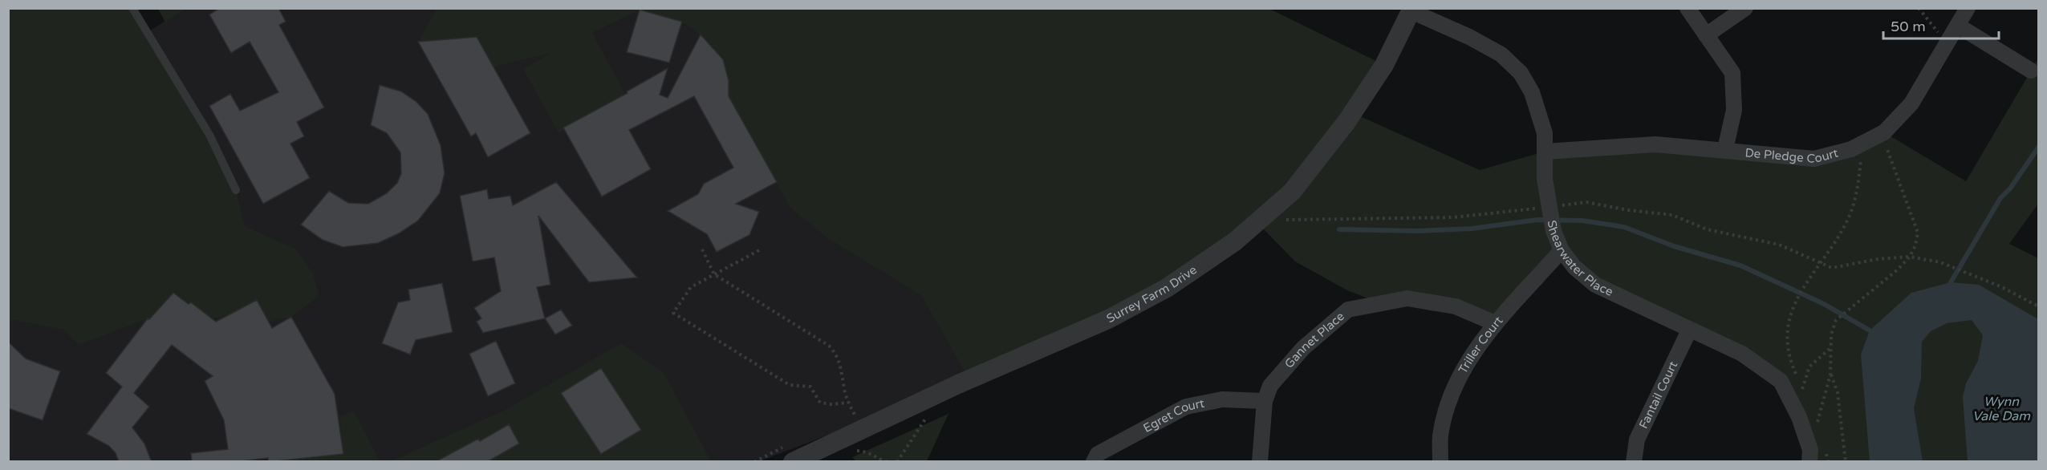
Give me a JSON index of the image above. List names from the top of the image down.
{
  "streets": {
    "street": [
      "De Pledge Court",
      "Shearwater Place",
      "Surrey Farm Drive",
      "Gannet Place",
      "Triller Court",
      "Fantail Court",
      "Egret Court"
    ]
  },
  "crossings": [
    ["De Pledge Court", "Shearwater Place"],
    ["Shearwater Place", "Surrey Farm Drive"],
    ["Shearwater Place", "Triller Court"],
    ["Shearwater Place", "Fantail Court"],
    ["Gannet Place", "Triller Court"],
    ["Gannet Place", "Egret Court"]
  ],
  "water": ["Wynn Vale Dam"],
  "scale_bar": "50 m"
}
